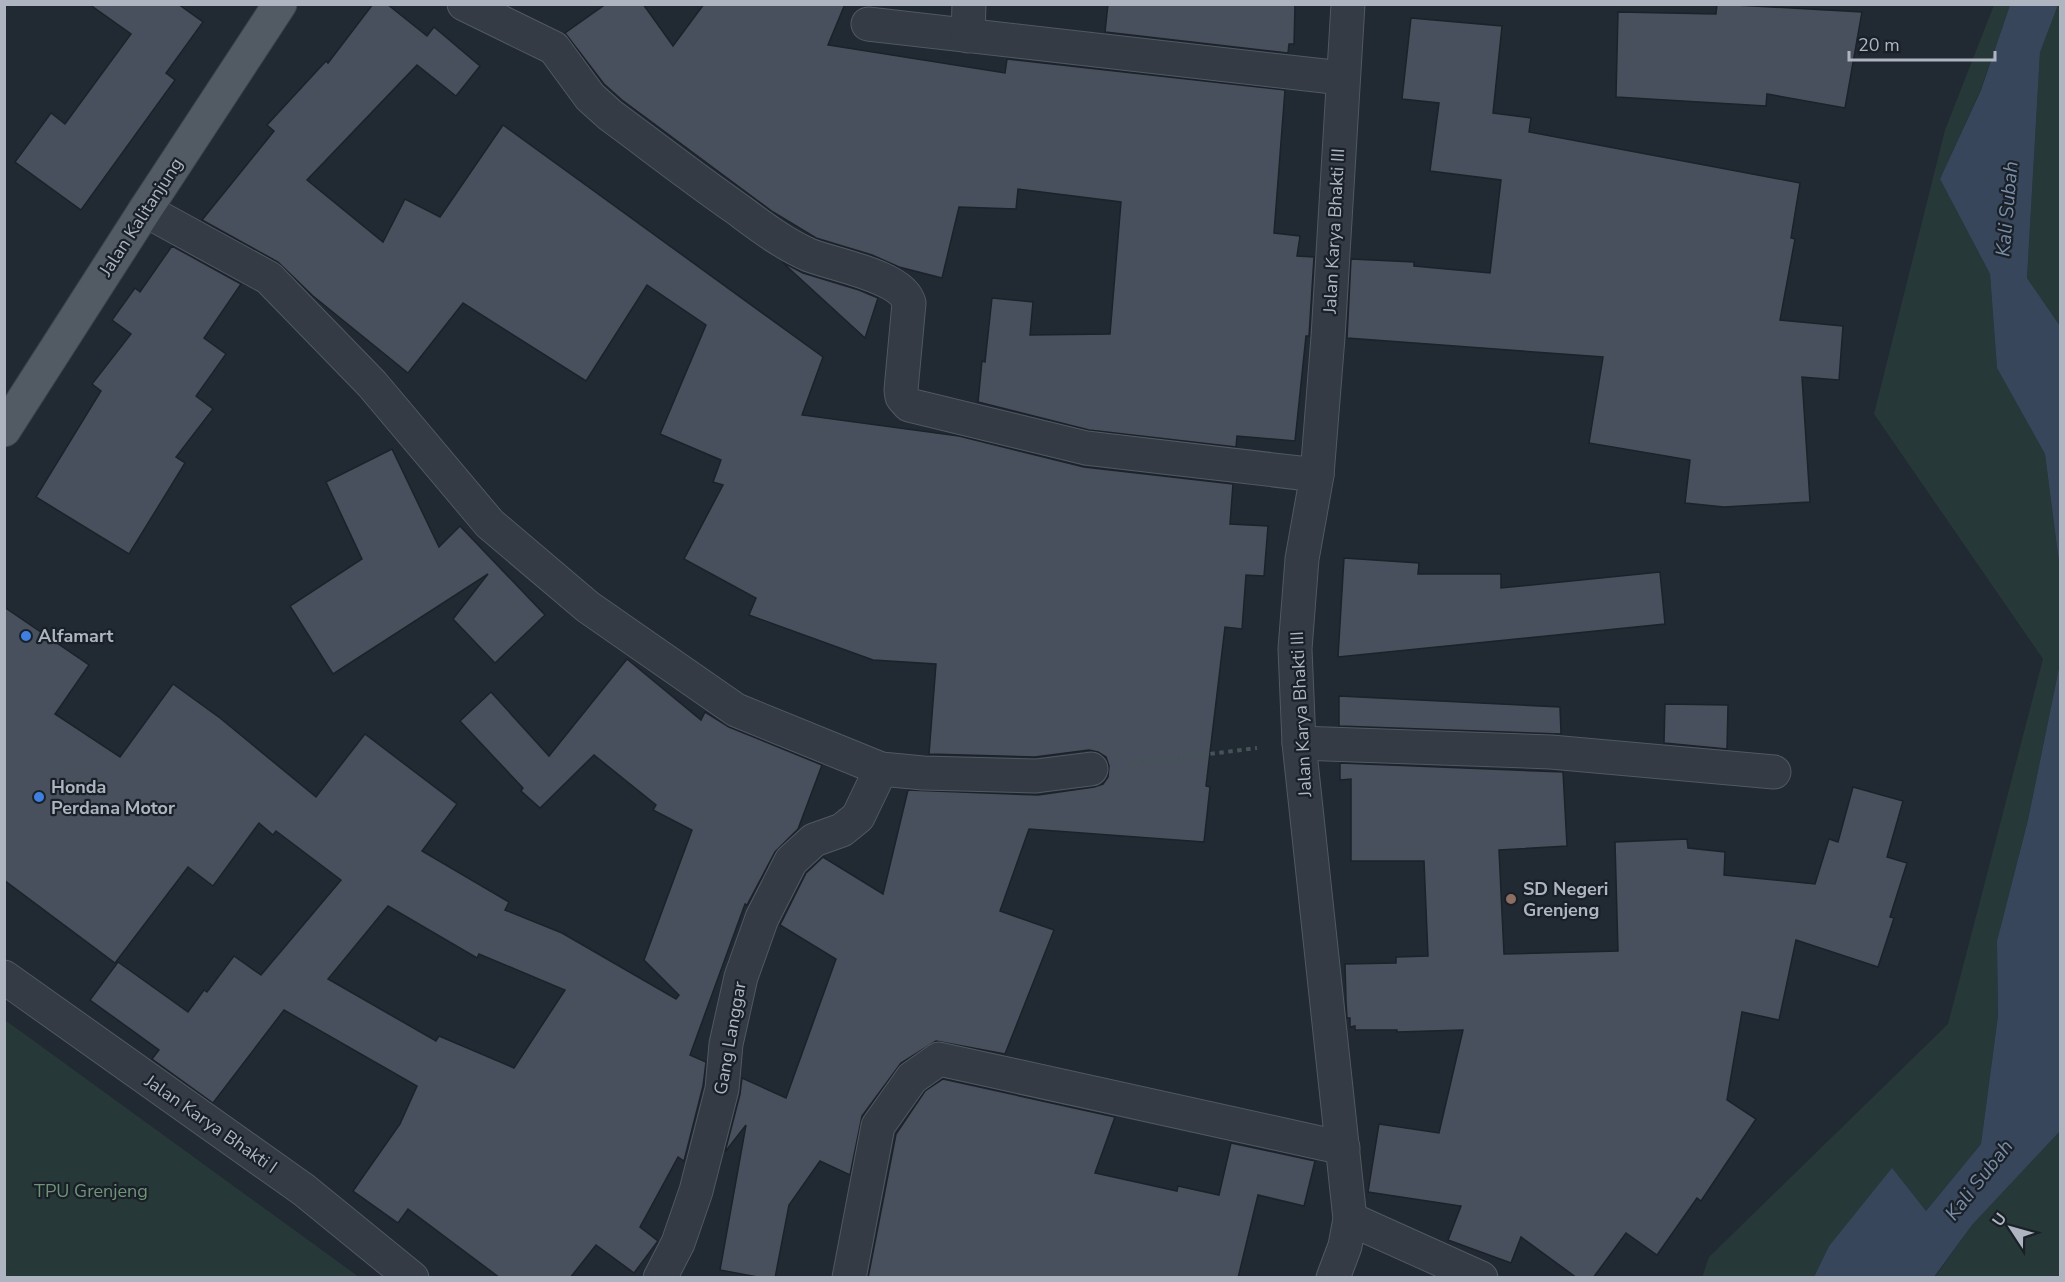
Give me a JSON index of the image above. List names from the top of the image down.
{
  "streets": {
    "main road": ["Jalan Kalitanjung"],
    "street": ["Jalan Karya Bhakti III", "Gang Langgar", "Jalan Karya Bhakti I"]
  },
  "water": ["Kali Subah"],
  "parks": ["TPU Grenjeng"],
  "places": ["Alfamart", "Honda Perdana Motor", "SD Negeri Grenjeng"],
  "scale_bar": "20 m",
  "north": "top left"
}
